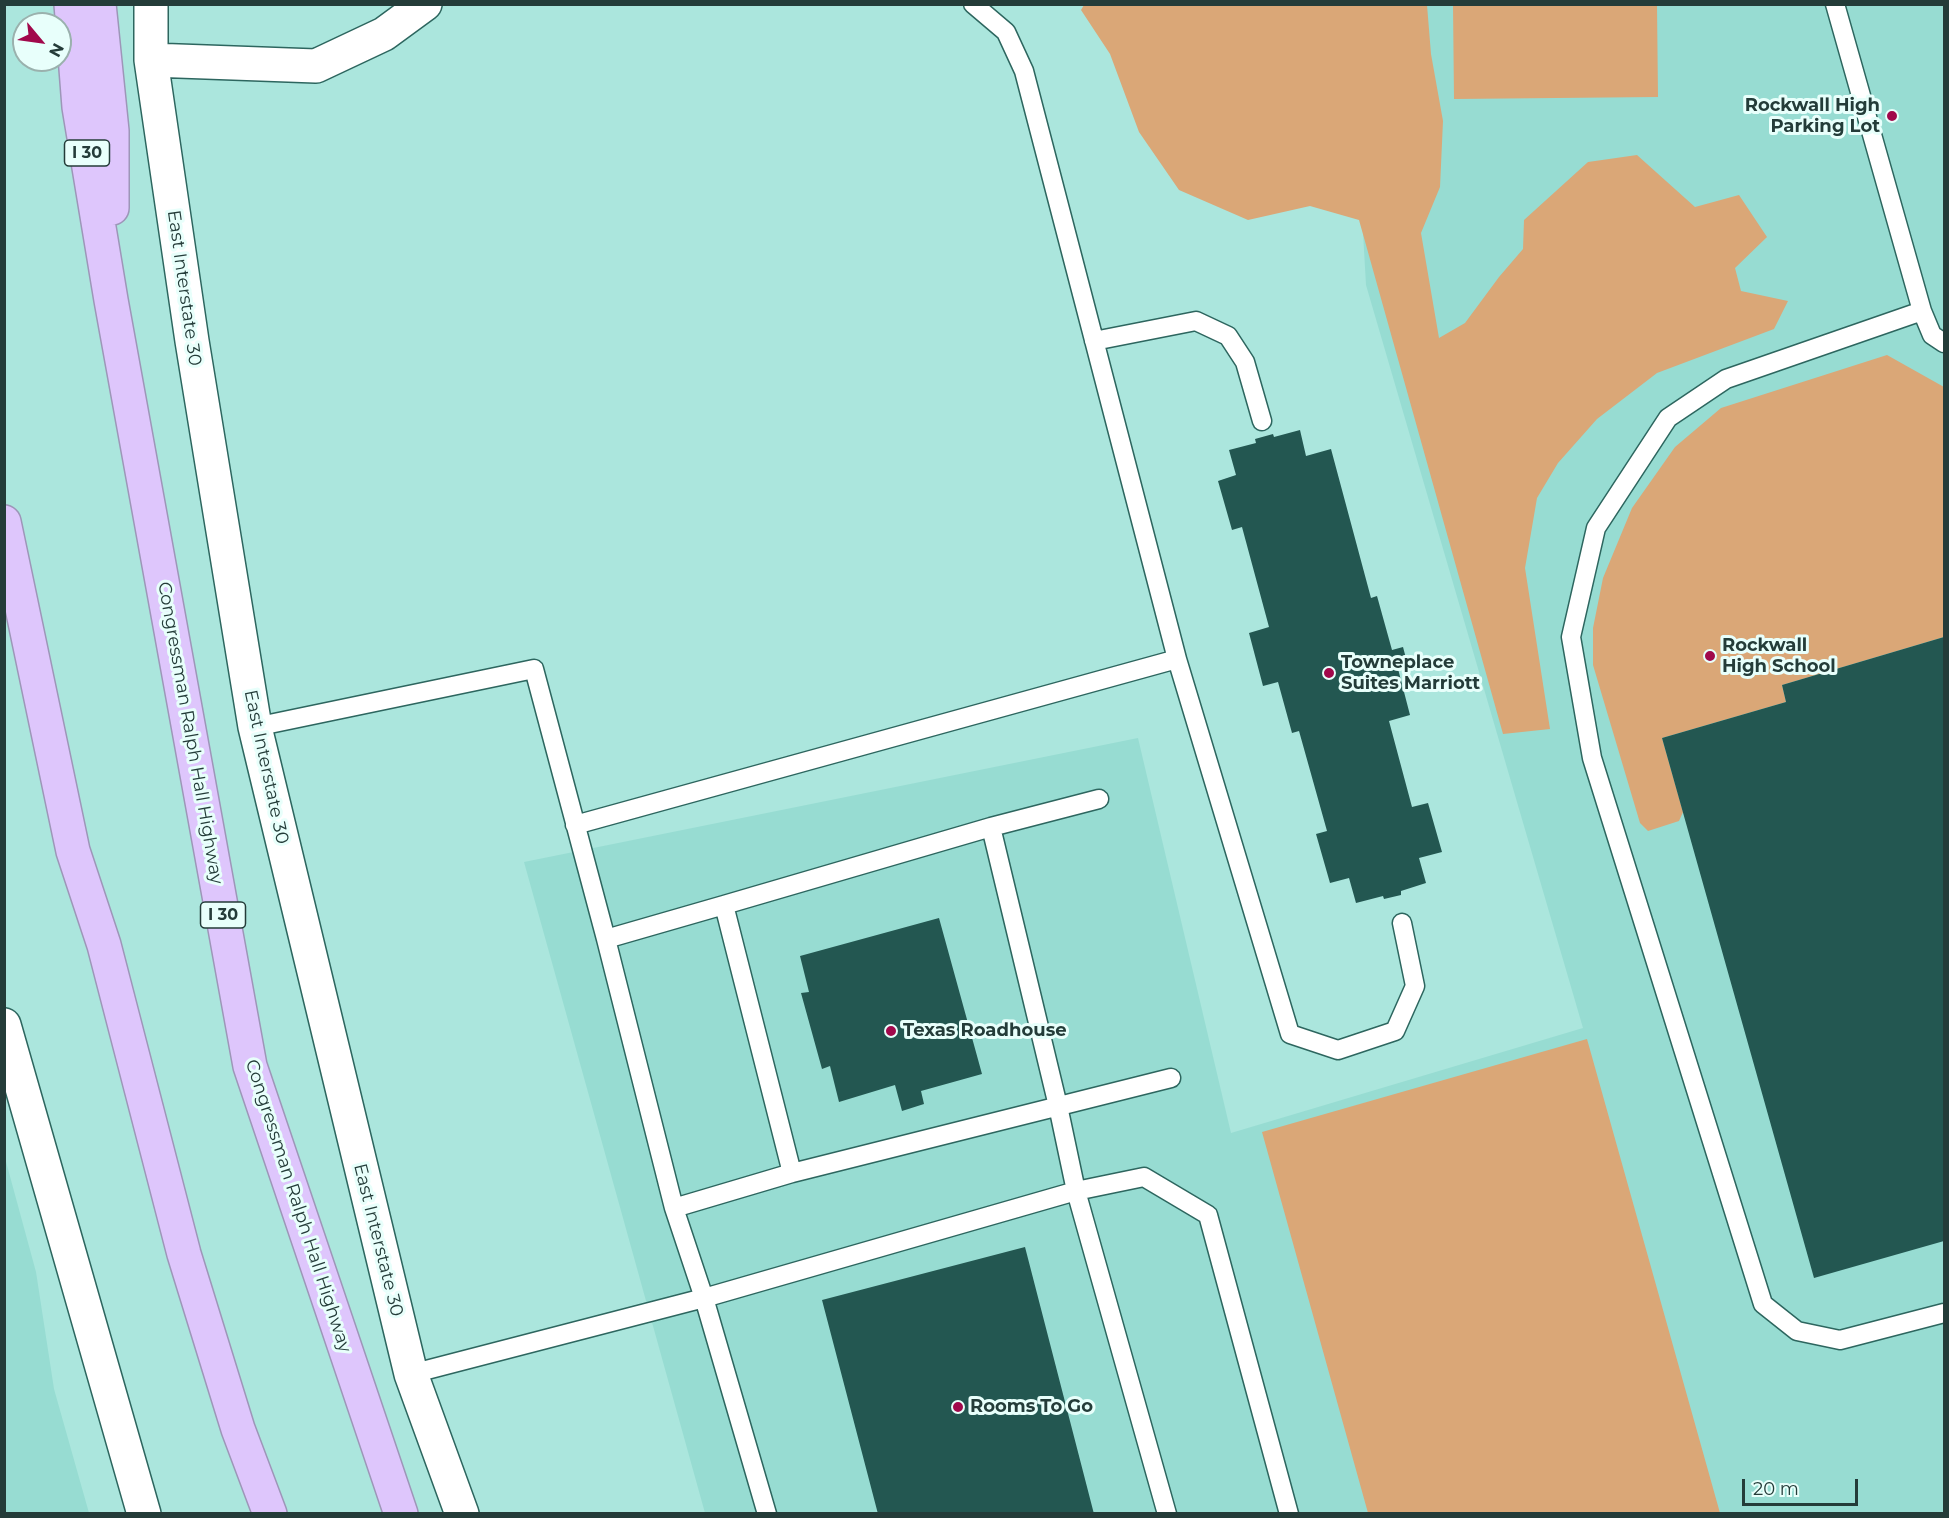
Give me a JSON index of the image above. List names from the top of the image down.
{
  "streets": {
    "highway": ["I 30", "Congressman Ralph Hall Highway"],
    "main road": ["East Interstate 30"]
  },
  "places": [
    "Rockwall High Parking Lot",
    "Rockwall High School",
    "Towneplace Suites Marriott",
    "Texas Roadhouse",
    "Rooms To Go"
  ],
  "scale_bar": "20 m",
  "north": "bottom right"
}
